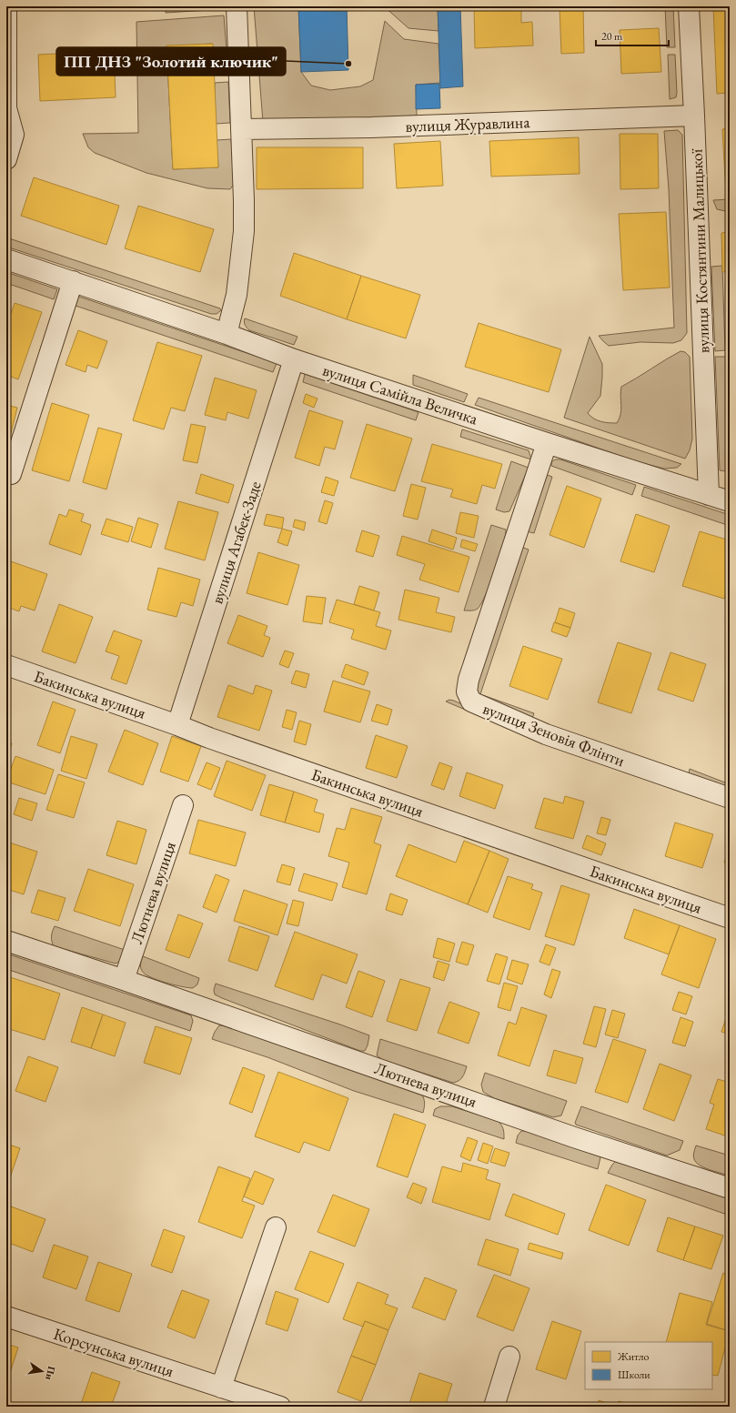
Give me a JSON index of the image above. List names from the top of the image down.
{
  "streets": {
    "street": [
      "вулиця Журавлина",
      "вулиця Костянтини Малицької",
      "вулиця Самійла Величка",
      "вулиця Агабек-Заде",
      "Бакинська вулиця",
      "вулиця Зеновія Флінти",
      "Лютнева вулиця",
      "Корсунська вулиця"
    ]
  },
  "crossings": [
    ["вулиця Журавлина", "вулиця Костянтини Малицької"],
    ["вулиця Костянтини Малицької", "вулиця Самійла Величка"],
    ["вулиця Самійла Величка", "вулиця Агабек-Заде"],
    ["вулиця Самійла Величка", "вулиця Зеновія Флінти"],
    ["вулиця Агабек-Заде", "Бакинська вулиця"]
  ],
  "places": ["ПП ДНЗ \"Золотий ключик\""],
  "legend": ["Житло", "Школи"],
  "scale_bar": "20 m",
  "north": "right"
}
